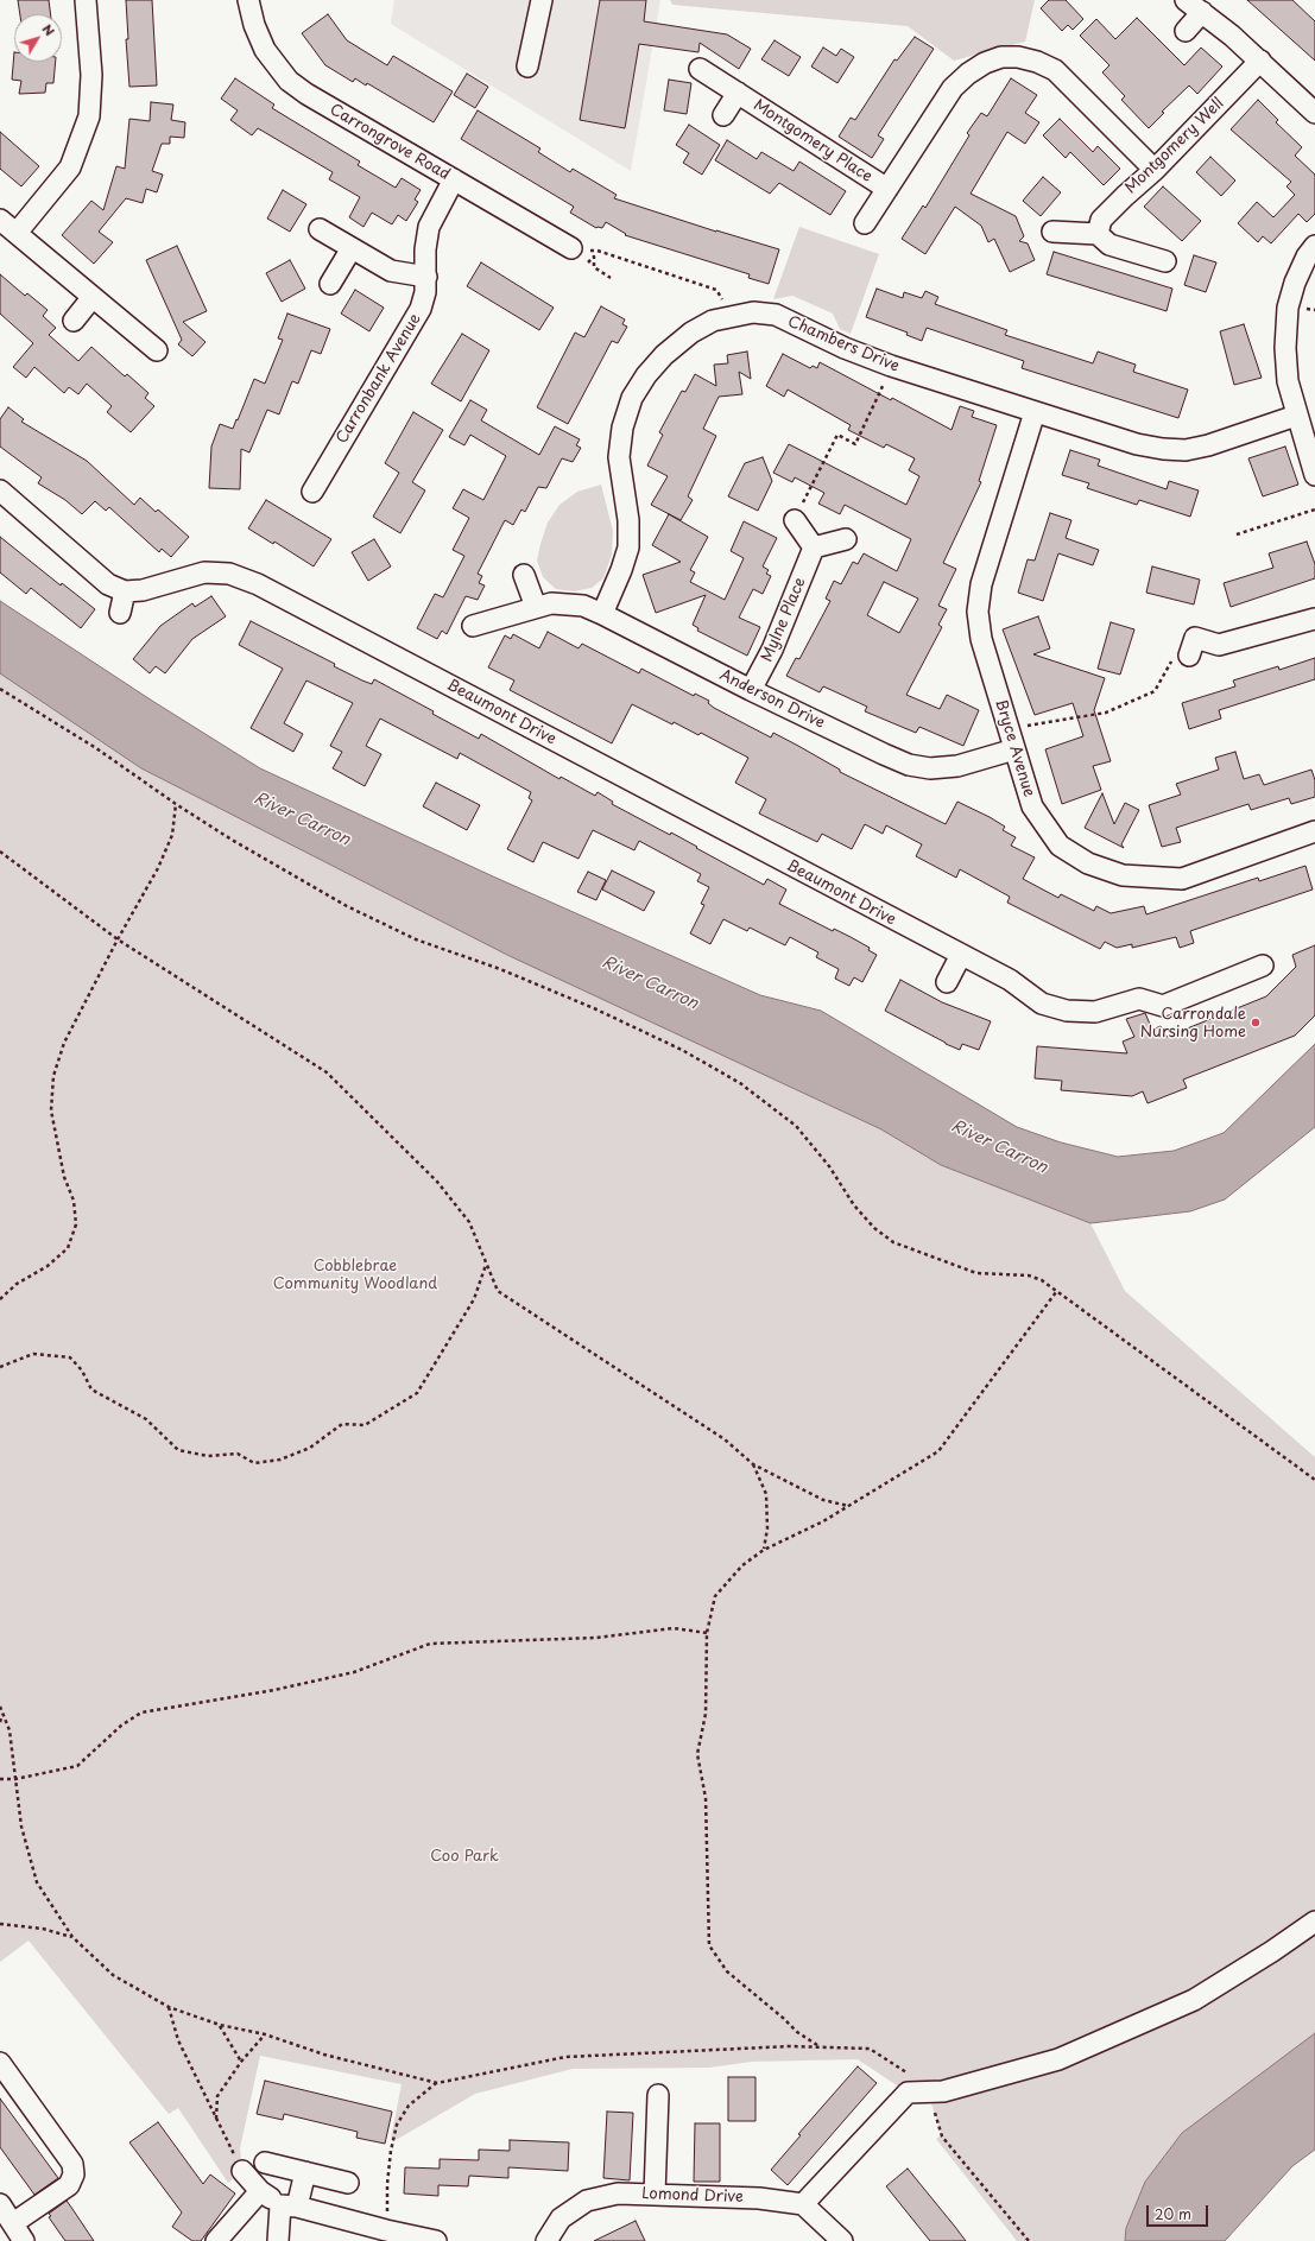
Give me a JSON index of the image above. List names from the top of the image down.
{
  "streets": {
    "street": [
      "Montgomery Place",
      "Carrongrove Road",
      "Montgomery Well",
      "Chambers Drive",
      "Carronbank Avenue",
      "Mylne Place",
      "Anderson Drive",
      "Beaumont Drive",
      "Bryce Avenue",
      "Lomond Drive"
    ]
  },
  "crossings": [
    ["Carrongrove Road", "Carronbank Avenue"],
    ["Chambers Drive", "Anderson Drive"],
    ["Chambers Drive", "Bryce Avenue"],
    ["Mylne Place", "Anderson Drive"],
    ["Anderson Drive", "Bryce Avenue"]
  ],
  "water": ["River Carron"],
  "parks": ["Cobblebrae Community Woodland", "Coo Park"],
  "places": ["Carrondale Nursing Home"],
  "scale_bar": "20 m",
  "north": "top right"
}
